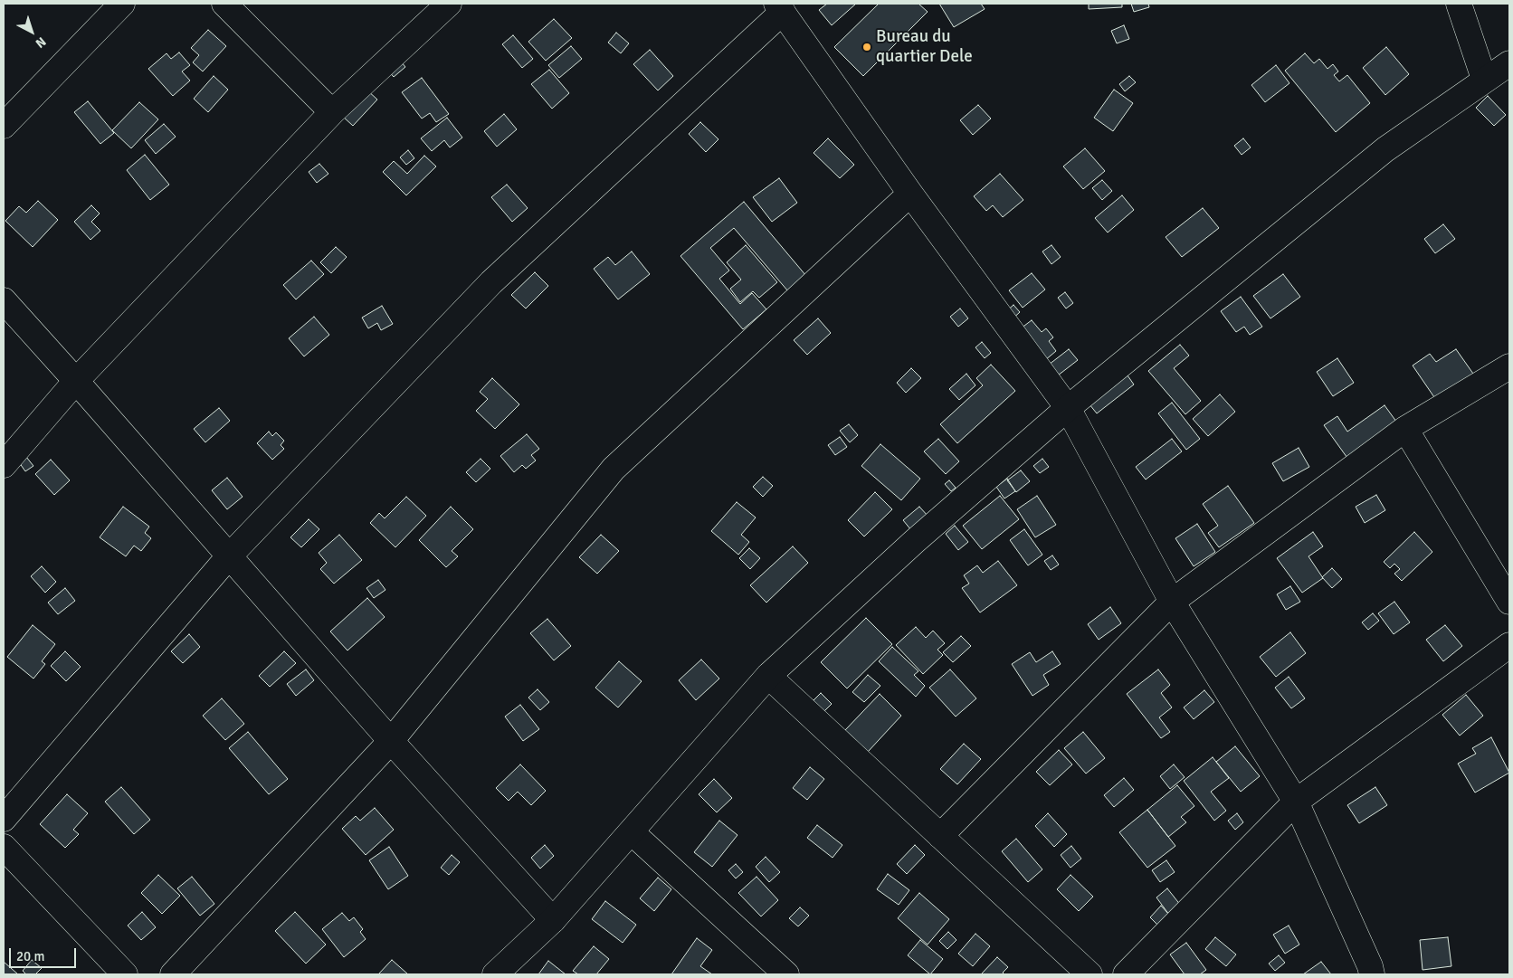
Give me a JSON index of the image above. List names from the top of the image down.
{
  "places": ["Bureau du quartier Dele"],
  "scale_bar": "20 m",
  "north": "bottom right"
}
